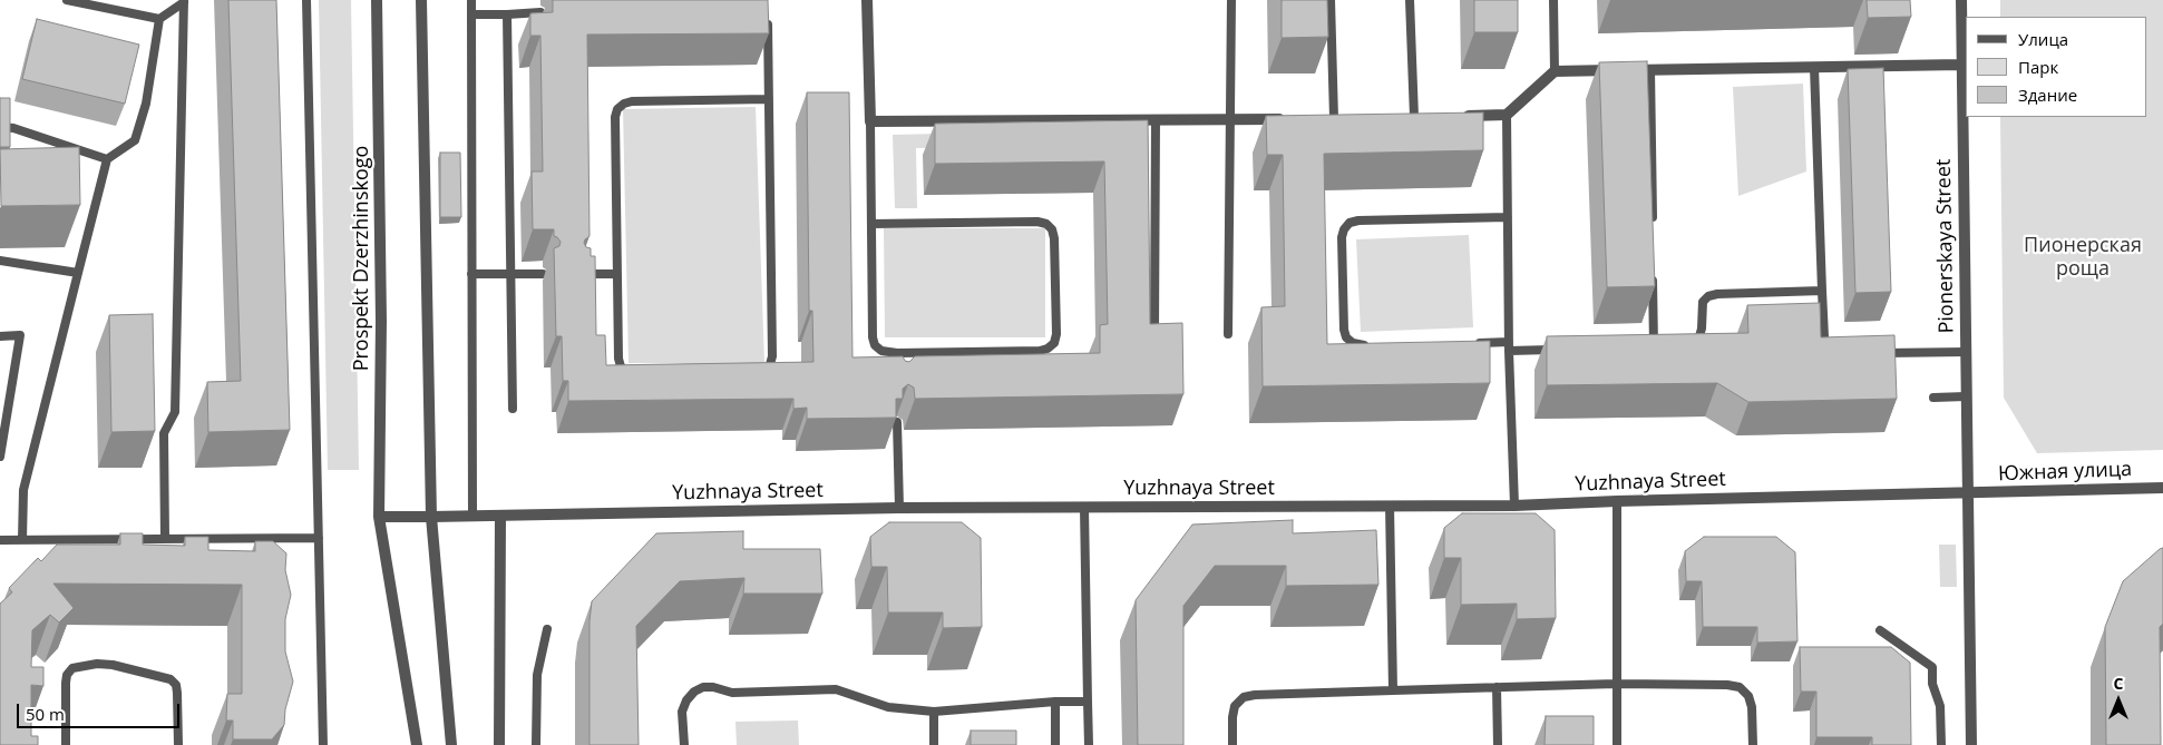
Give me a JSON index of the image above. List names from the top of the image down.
{
  "streets": {
    "street": [
      "Pionerskaya Street",
      "Prospekt Dzerzhinskogo",
      "Южная улица",
      "Yuzhnaya Street"
    ]
  },
  "crossings": [
    ["Pionerskaya Street", "Южная улица"],
    ["Pionerskaya Street", "Yuzhnaya Street"],
    ["Южная улица", "Yuzhnaya Street"]
  ],
  "parks": ["Пионерская роща"],
  "legend": ["Улица", "Парк", "Здание"],
  "scale_bar": "50 m",
  "north": "top"
}
